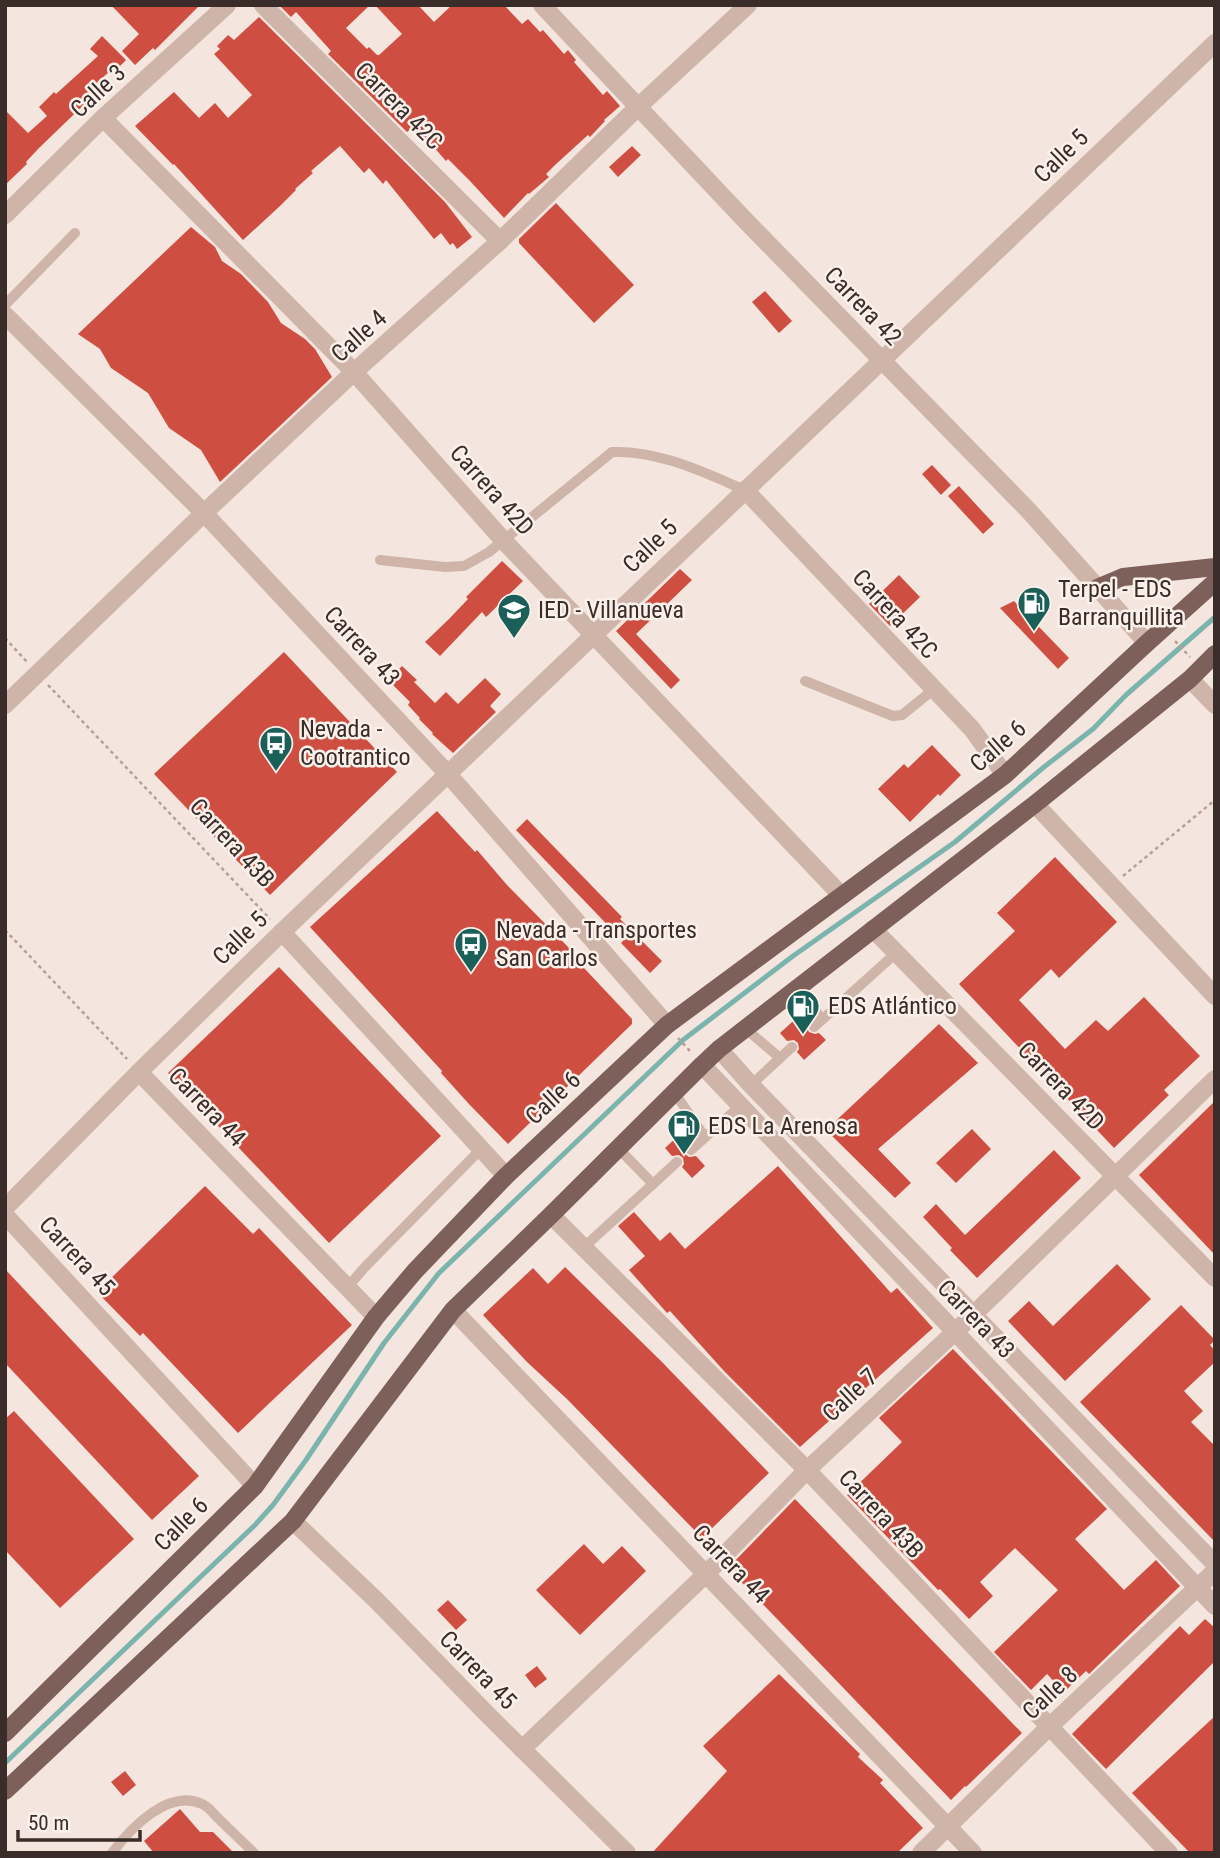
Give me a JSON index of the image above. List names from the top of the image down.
{
  "streets": {
    "main road": ["Calle 6"],
    "street": [
      "Calle 3",
      "Carrera 42C",
      "Calle 5",
      "Carrera 42",
      "Calle 4",
      "Carrera 42D",
      "Carrera 43",
      "Carrera 43B",
      "Carrera 44",
      "Carrera 45",
      "Calle 7",
      "Calle 8"
    ]
  },
  "crossings": [
    ["Calle 3", "Carrera 42D"],
    ["Carrera 42C", "Calle 5"],
    ["Carrera 42C", "Calle 4"],
    ["Carrera 42C", "Calle 6"],
    ["Calle 5", "Carrera 42"],
    ["Calle 5", "Carrera 42D"],
    ["Calle 5", "Carrera 43"],
    ["Calle 5", "Carrera 43B"],
    ["Calle 5", "Carrera 44"],
    ["Carrera 42", "Calle 4"],
    ["Carrera 42", "Calle 6"],
    ["Calle 4", "Carrera 42D"],
    ["Calle 4", "Carrera 43"],
    ["Calle 4", "Carrera 43B"],
    ["Carrera 42D", "Calle 6"],
    ["Carrera 42D", "Calle 7"],
    ["Carrera 43", "Calle 6"],
    ["Carrera 43", "Calle 7"],
    ["Carrera 43", "Calle 8"],
    ["Calle 6", "Carrera 44"],
    ["Calle 6", "Carrera 45"],
    ["Carrera 43B", "Calle 7"],
    ["Carrera 43B", "Calle 8"],
    ["Carrera 44", "Calle 7"],
    ["Carrera 44", "Calle 8"],
    ["Carrera 45", "Calle 7"]
  ],
  "places": {
    "fuel station": ["Terpel - EDS Barranquillita", "EDS Atlántico", "EDS La Arenosa"],
    "school or university": ["IED - Villanueva"],
    "bus stop": ["Nevada - Cootrantico", "Nevada - Transportes San Carlos"]
  },
  "scale_bar": "50 m"
}
